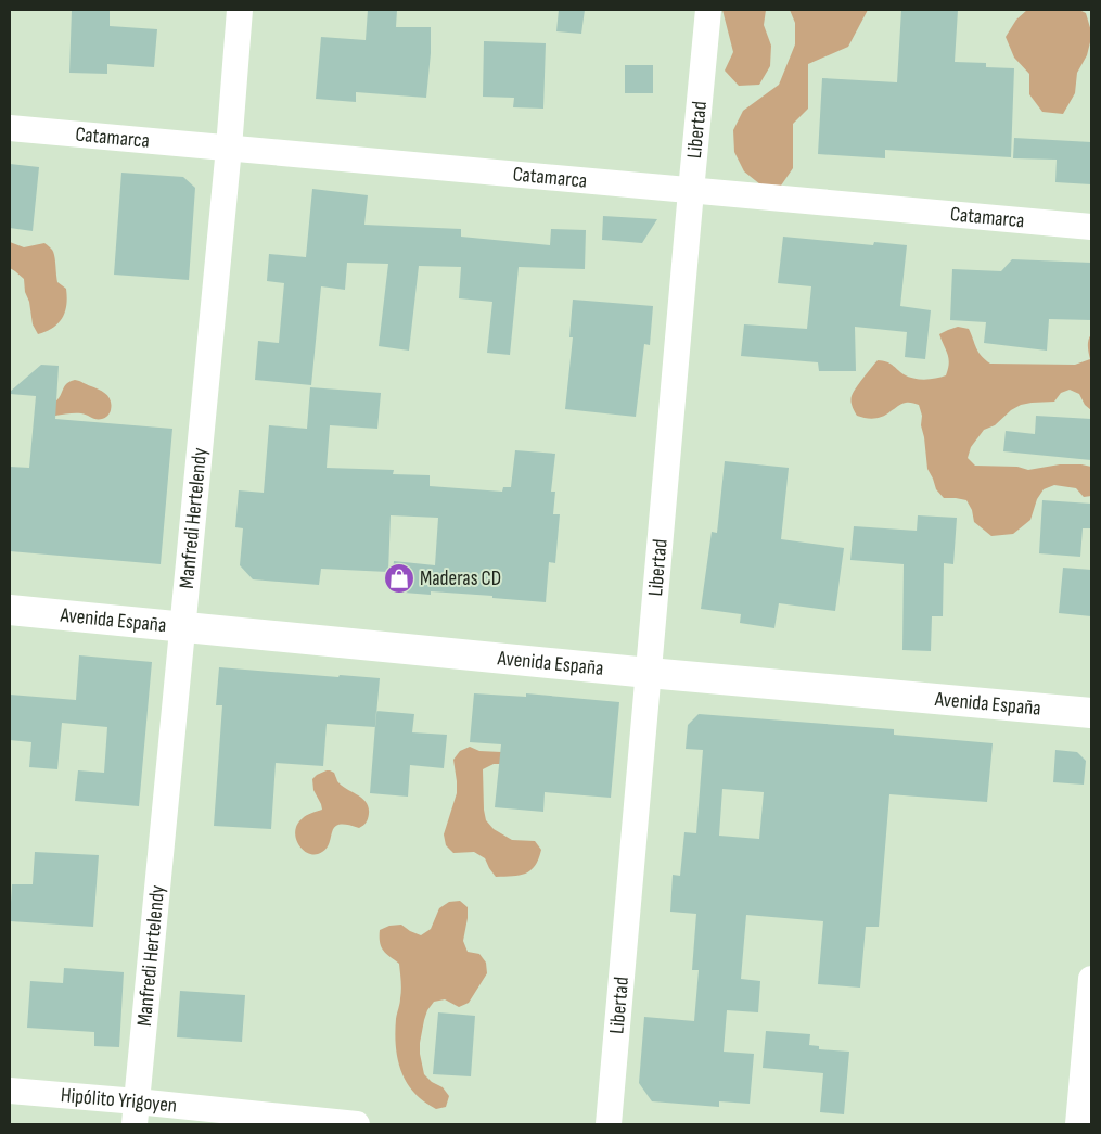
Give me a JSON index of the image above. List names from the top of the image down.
{
  "streets": {
    "main road": ["Avenida España"],
    "street": [
      "Libertad",
      "Catamarca",
      "Manfredi Hertelendy",
      "Hipólito Yrigoyen"
    ]
  },
  "crossings": [
    ["Libertad", "Catamarca"],
    ["Libertad", "Avenida España"],
    ["Catamarca", "Manfredi Hertelendy"],
    ["Manfredi Hertelendy", "Avenida España"],
    ["Manfredi Hertelendy", "Hipólito Yrigoyen"]
  ],
  "places": {
    "shop": ["Maderas CD"]
  }
}
